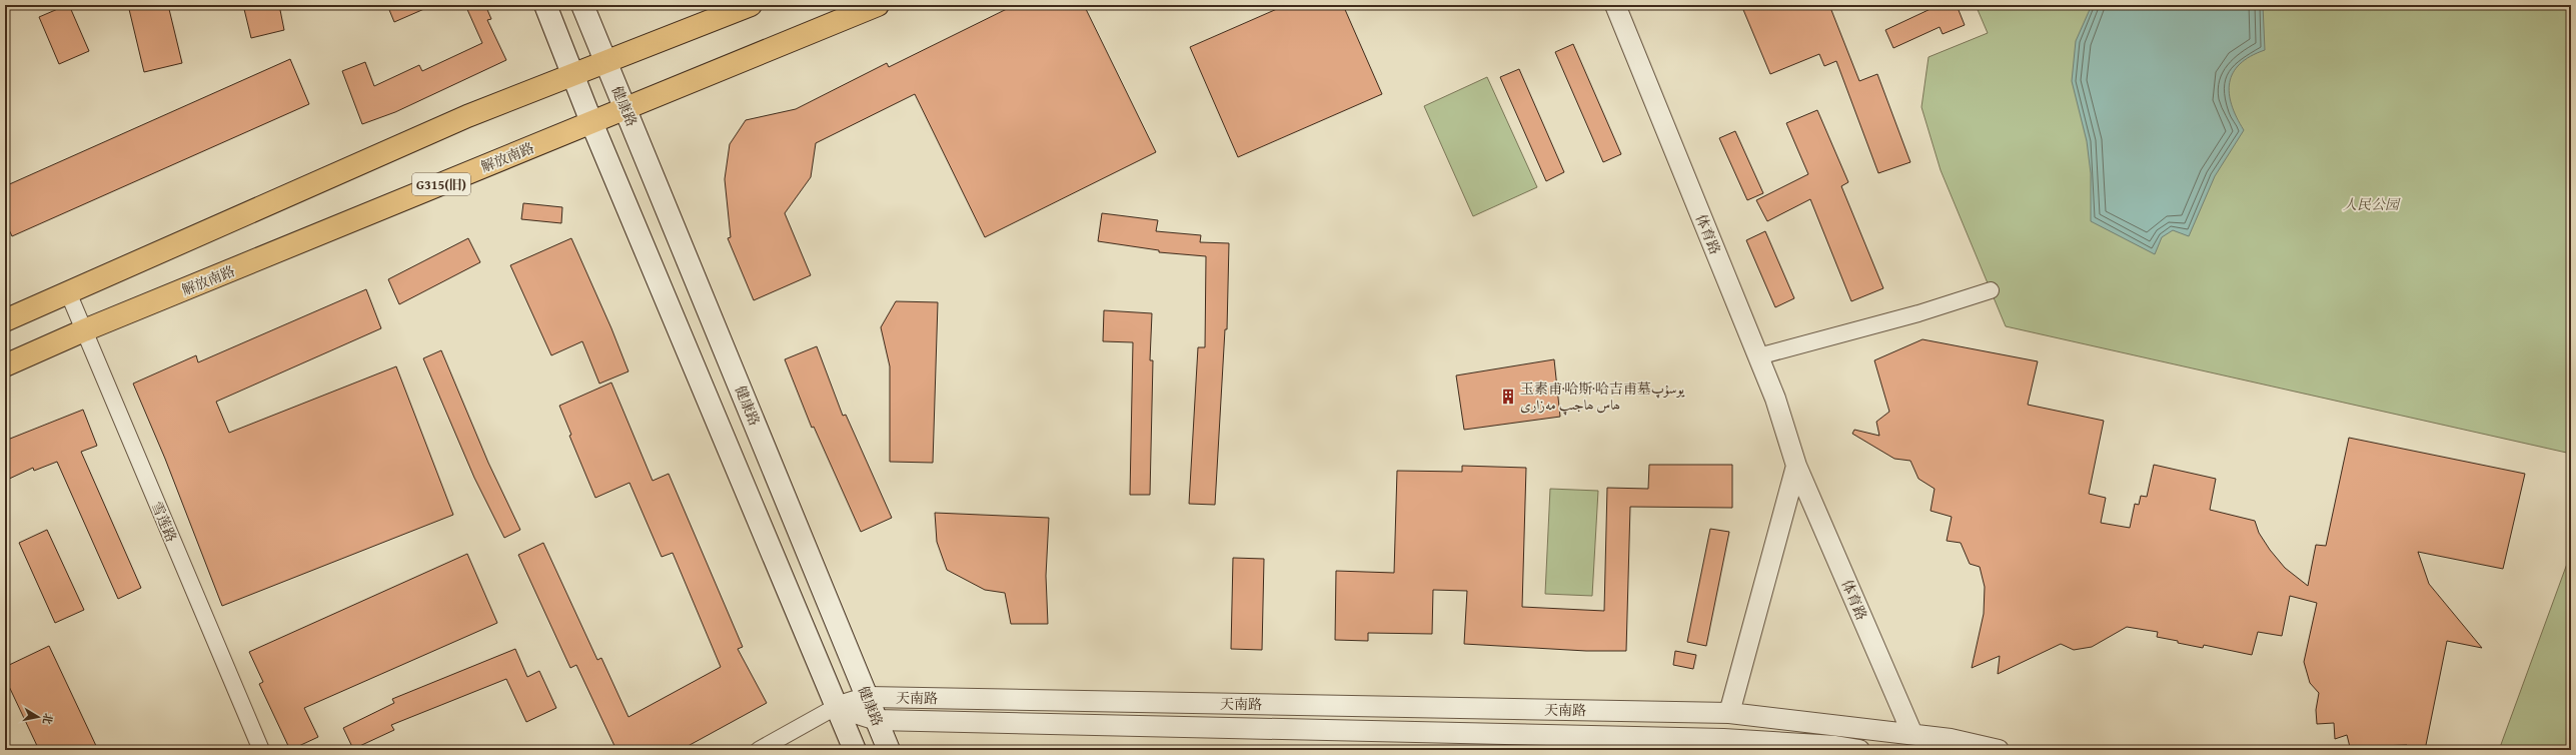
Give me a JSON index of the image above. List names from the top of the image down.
{
  "streets": {
    "main road": ["健康路", "解放南路", "G315(旧)"],
    "street": ["体育路", "雪莲路", "天南路"]
  },
  "crossings": [
    ["健康路", "解放南路"],
    ["健康路", "天南路"],
    ["解放南路", "雪莲路"],
    ["体育路", "天南路"]
  ],
  "parks": ["人民公园"],
  "places": {
    "building": ["玉素甫·哈斯·哈吉甫墓يوسۇپ ھاس ھاجىپ مەزارى"]
  },
  "north": "right"
}
